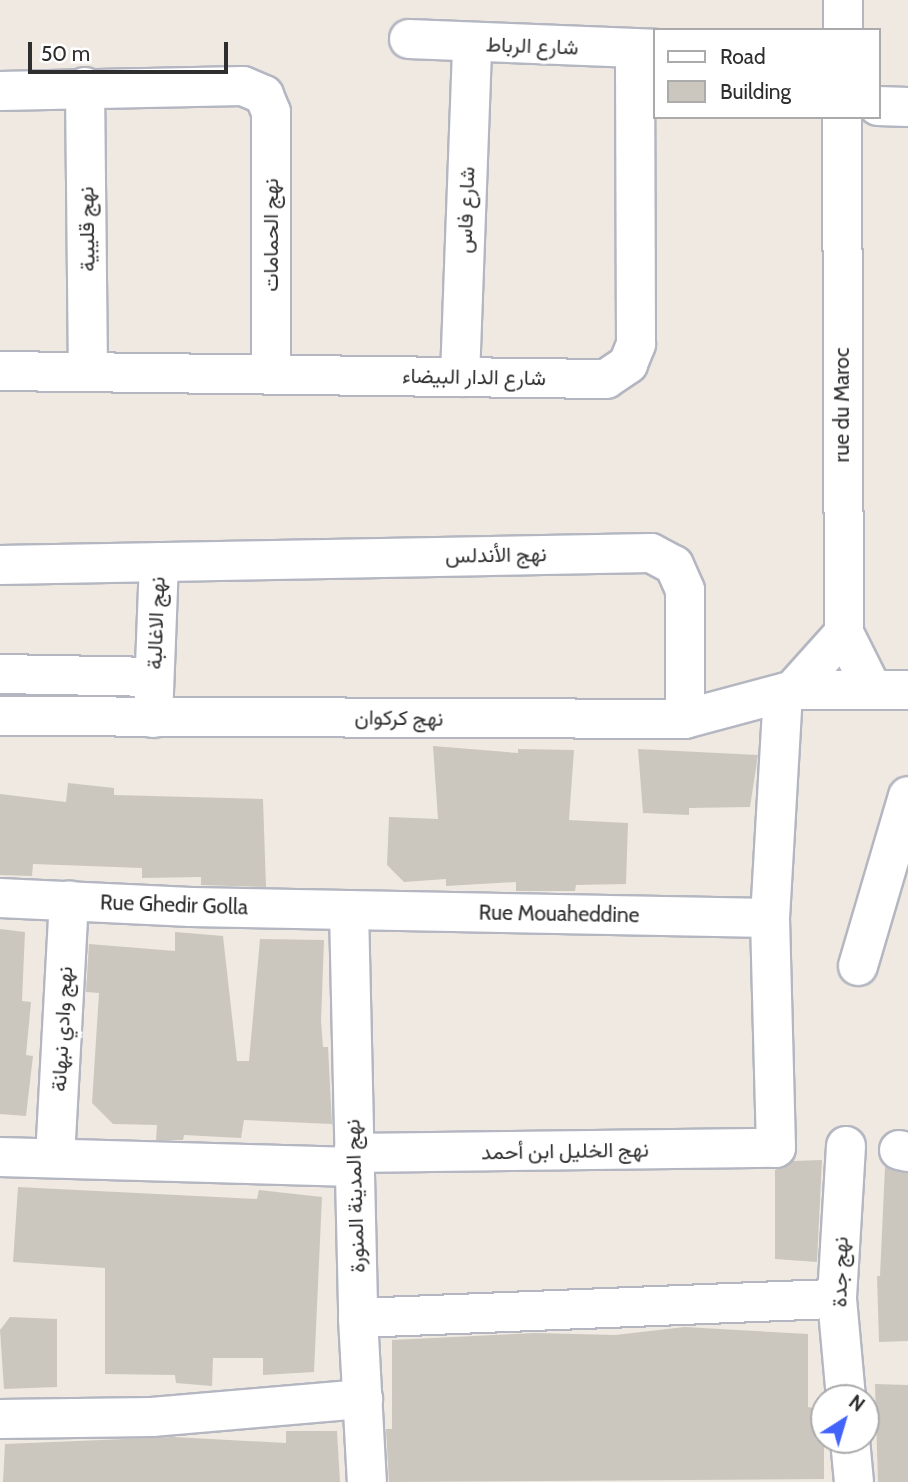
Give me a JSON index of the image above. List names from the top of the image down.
{
  "streets": {
    "street": [
      "شارع الرباط",
      "شارع فاس",
      "نهج قليبية",
      "نهج الحمامات",
      "شارع الدار البيضاء",
      "rue du Maroc",
      "نهج الأندلس",
      "نهج الاغالبة",
      "نهج كركوان",
      "Rue Ghedir Golla",
      "Rue Mouaheddine",
      "نهج وادي نبهانة",
      "نهج الخليل ابن أحمد",
      "نهج المدينة المنورة",
      "نهج جدة"
    ]
  },
  "crossings": [
    ["شارع الرباط", "شارع فاس"],
    ["شارع الرباط", "شارع الدار البيضاء"],
    ["شارع فاس", "شارع الدار البيضاء"],
    ["نهج قليبية", "نهج الحمامات"],
    ["نهج قليبية", "شارع الدار البيضاء"],
    ["نهج الحمامات", "شارع الدار البيضاء"],
    ["نهج الأندلس", "نهج الاغالبة"],
    ["نهج الأندلس", "نهج كركوان"],
    ["نهج الاغالبة", "نهج كركوان"],
    ["Rue Ghedir Golla", "Rue Mouaheddine"],
    ["Rue Ghedir Golla", "نهج وادي نبهانة"],
    ["Rue Ghedir Golla", "نهج المدينة المنورة"],
    ["Rue Mouaheddine", "نهج الخليل ابن أحمد"],
    ["Rue Mouaheddine", "نهج المدينة المنورة"],
    ["نهج وادي نبهانة", "نهج الخليل ابن أحمد"],
    ["نهج الخليل ابن أحمد", "نهج المدينة المنورة"]
  ],
  "legend": ["Road", "Building"],
  "scale_bar": "50 m",
  "north": "top right"
}
